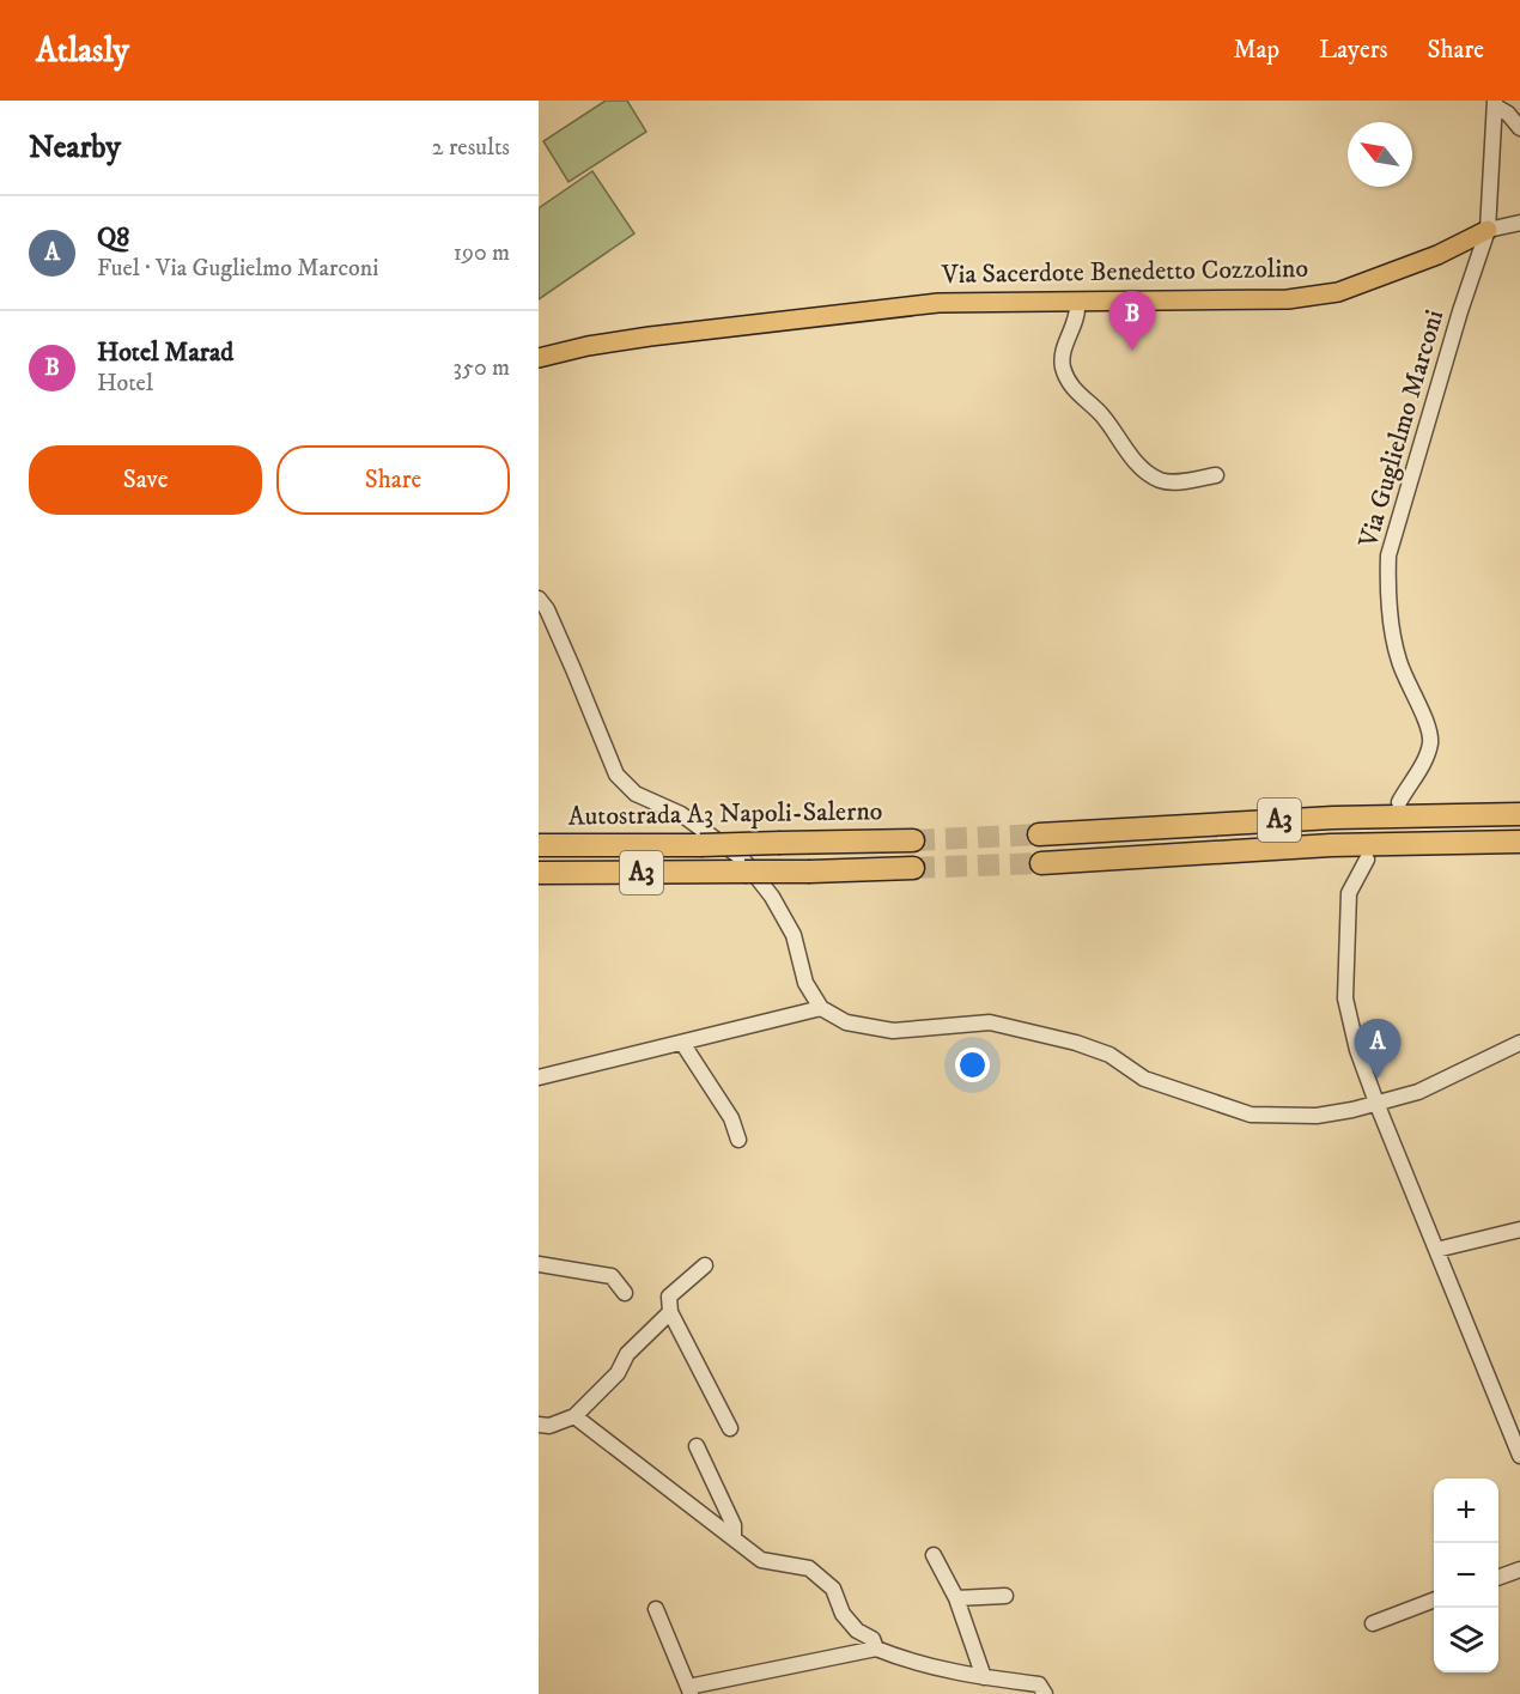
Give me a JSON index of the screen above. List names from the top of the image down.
{
  "streets": {
    "highway": ["Autostrada A3 Napoli-Salerno", "A3"],
    "main road": ["Via Sacerdote Benedetto Cozzolino"],
    "street": ["Via Guglielmo Marconi"]
  },
  "crossings": [
    ["Via Sacerdote Benedetto Cozzolino", "Via Guglielmo Marconi"]
  ],
  "north": "top left",
  "page": {
    "header": "Atlasly",
    "nav": ["Map", "Layers", "Share"],
    "heading": ["Nearby", "2 results"],
    "list": [
      {
        "mark": "A",
        "name": "Q8",
        "note": "Fuel · Via Guglielmo Marconi",
        "value": "190 m"
      },
      {
        "mark": "B",
        "name": "Hotel Marad",
        "note": "Hotel",
        "value": "350 m"
      }
    ],
    "pins": ["B", "A"],
    "buttons": ["Save", "Share"],
    "map_buttons": ["+", "−"]
  }
}
